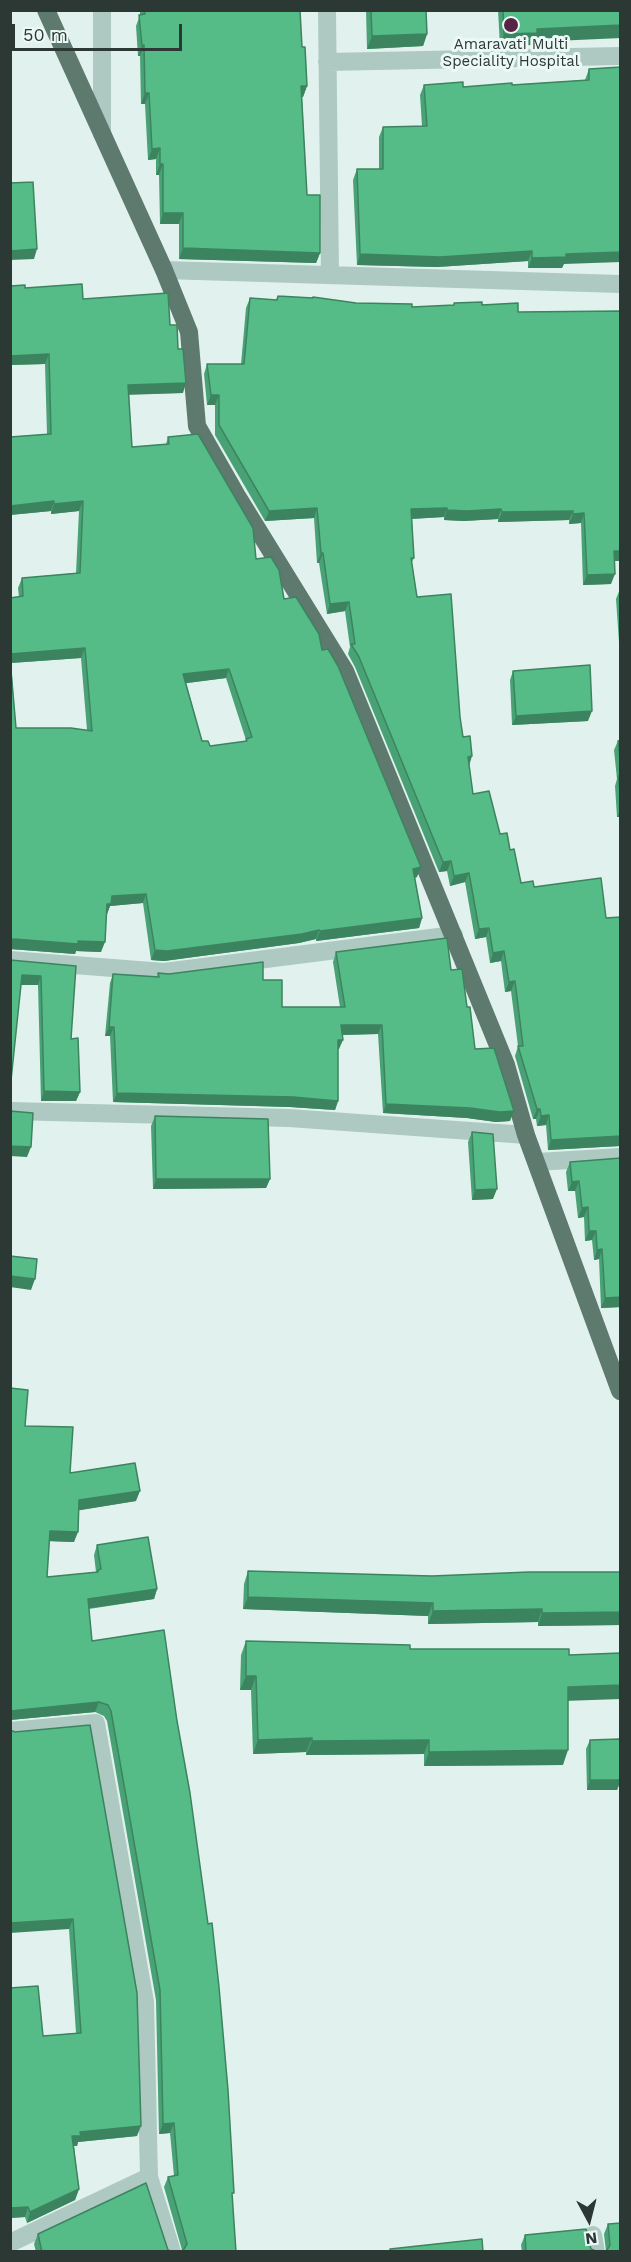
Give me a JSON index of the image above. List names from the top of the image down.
{
  "places": ["Amaravati Multi Speciality Hospital"],
  "scale_bar": "50 m",
  "north": "bottom"
}
